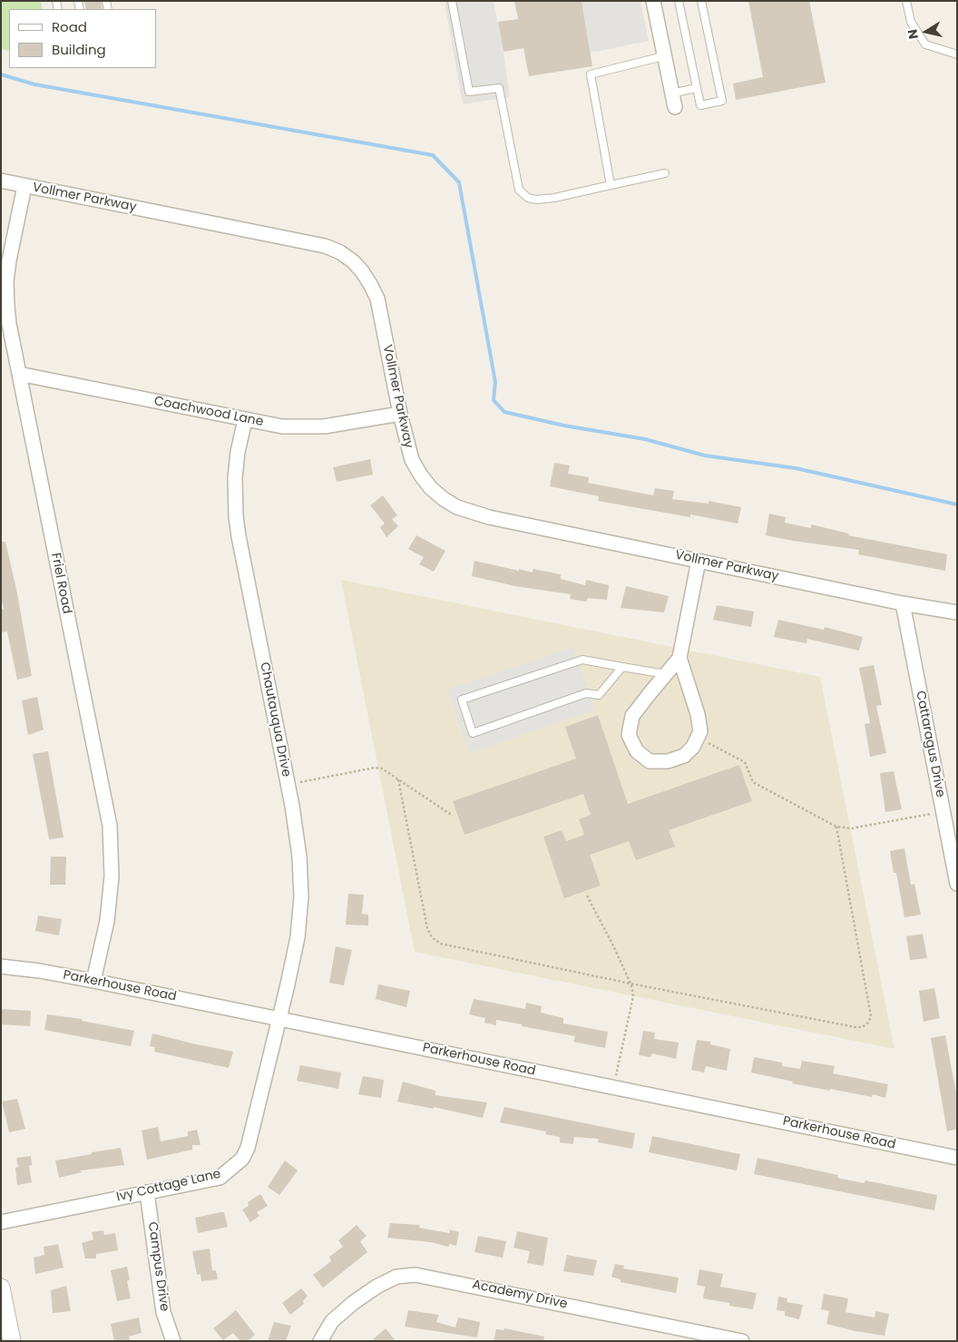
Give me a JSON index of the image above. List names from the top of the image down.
{
  "streets": {
    "street": [
      "Vollmer Parkway",
      "Coachwood Lane",
      "Friel Road",
      "Chautauqua Drive",
      "Cattaragus Drive",
      "Parkerhouse Road",
      "Ivy Cottage Lane",
      "Campus Drive",
      "Academy Drive"
    ]
  },
  "crossings": [
    ["Vollmer Parkway", "Coachwood Lane"],
    ["Vollmer Parkway", "Friel Road"],
    ["Vollmer Parkway", "Cattaragus Drive"],
    ["Coachwood Lane", "Friel Road"],
    ["Coachwood Lane", "Chautauqua Drive"],
    ["Friel Road", "Parkerhouse Road"],
    ["Chautauqua Drive", "Parkerhouse Road"],
    ["Chautauqua Drive", "Ivy Cottage Lane"],
    ["Parkerhouse Road", "Ivy Cottage Lane"],
    ["Ivy Cottage Lane", "Campus Drive"]
  ],
  "legend": ["Road", "Building"],
  "north": "left"
}
